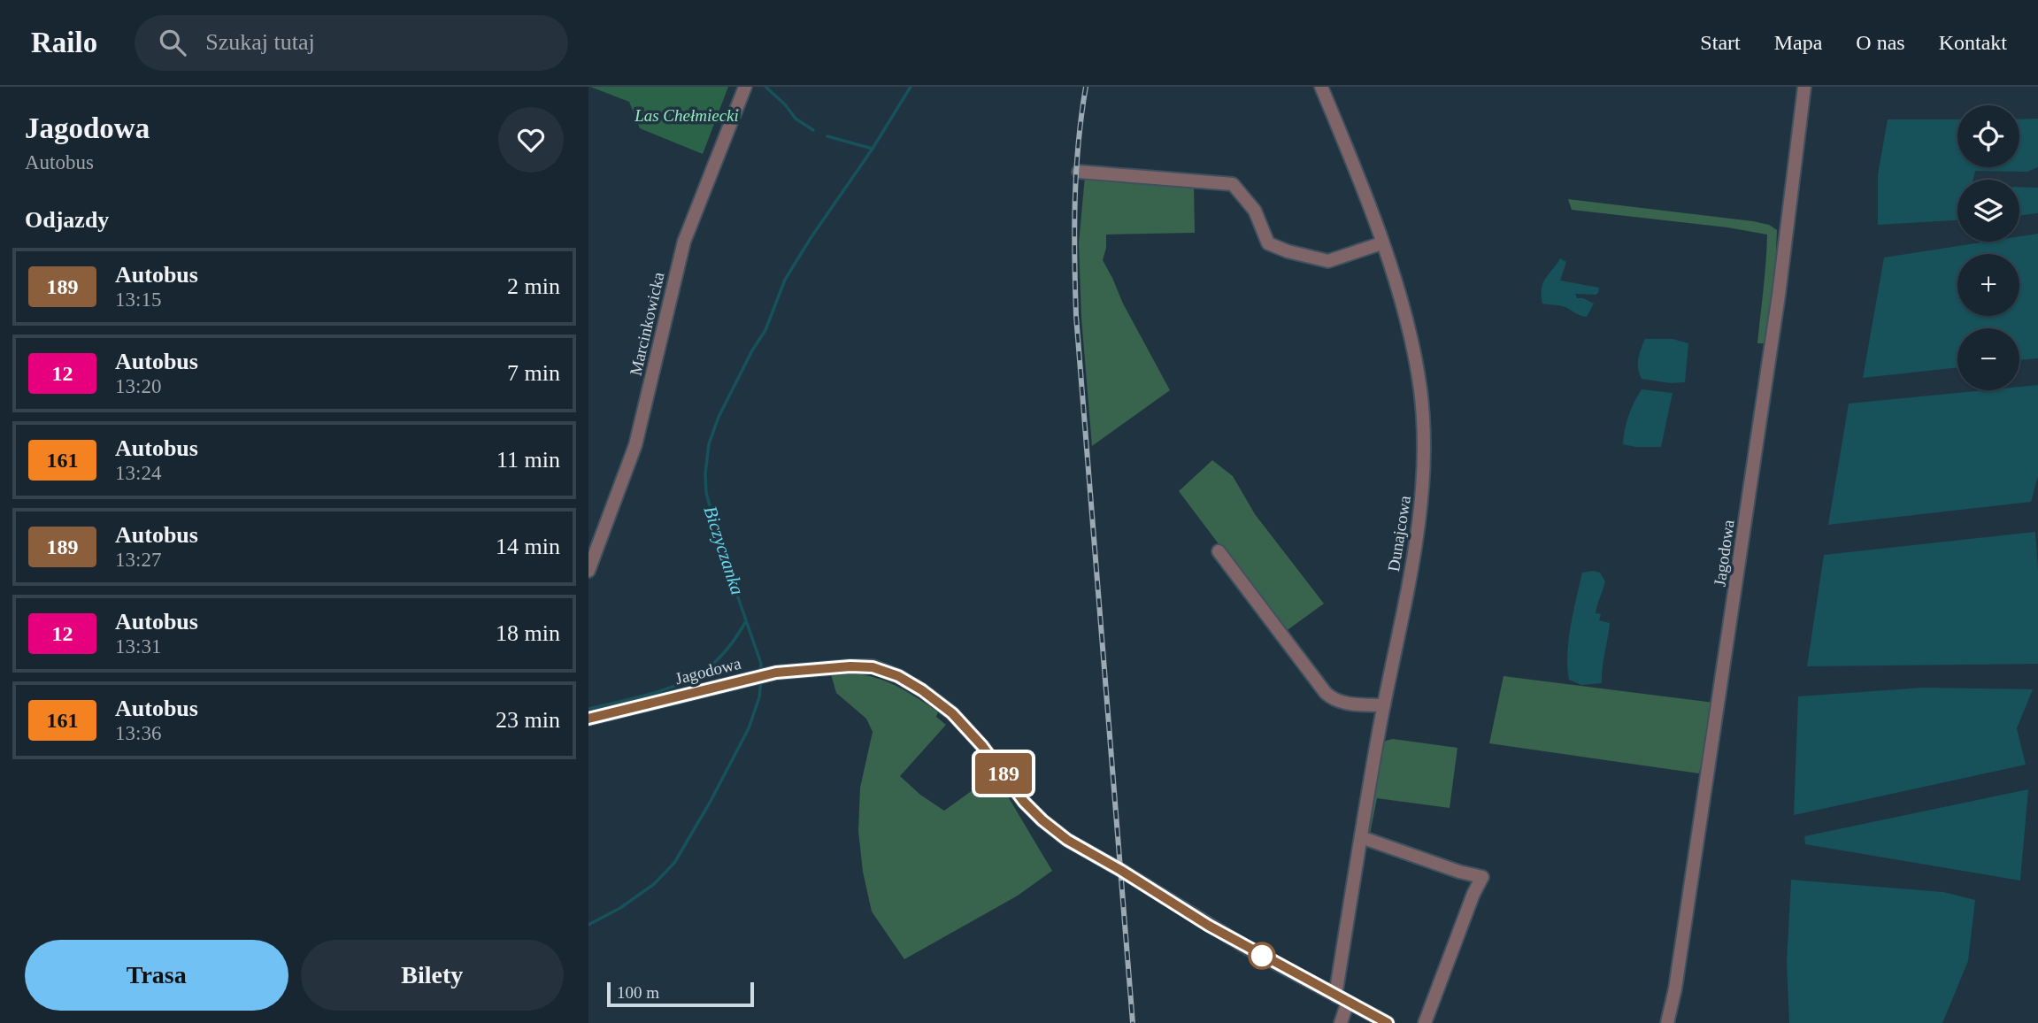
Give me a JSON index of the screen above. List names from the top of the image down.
{
  "streets": {
    "street": ["Marcinkowicka", "Dunajcowa", "Jagodowa"]
  },
  "crossings": [
    ["Dunajcowa", "Jagodowa"]
  ],
  "water": ["Biczyczanka"],
  "parks": ["Las Chełmiecki"],
  "lines": ["bus line 189"],
  "scale_bar": "100 m",
  "page": {
    "header": "Railo",
    "search": "Szukaj tutaj",
    "nav": [
      "Start",
      "Mapa",
      "O nas",
      "Kontakt"
    ],
    "heading": [
      ["Jagodowa", "Autobus"],
      "Odjazdy"
    ],
    "on_map": "189",
    "map_buttons": ["+", "−"],
    "list": [
      {
        "mark": "189",
        "name": "Autobus",
        "note": "13:15",
        "value": "2 min"
      },
      {
        "mark": "12",
        "name": "Autobus",
        "note": "13:20",
        "value": "7 min"
      },
      {
        "mark": "161",
        "name": "Autobus",
        "note": "13:24",
        "value": "11 min"
      },
      {
        "mark": "189",
        "name": "Autobus",
        "note": "13:27",
        "value": "14 min"
      },
      {
        "mark": "12",
        "name": "Autobus",
        "note": "13:31",
        "value": "18 min"
      },
      {
        "mark": "161",
        "name": "Autobus",
        "note": "13:36",
        "value": "23 min"
      }
    ],
    "buttons": ["Trasa", "Bilety"],
    "scale": "100 m"
  }
}
